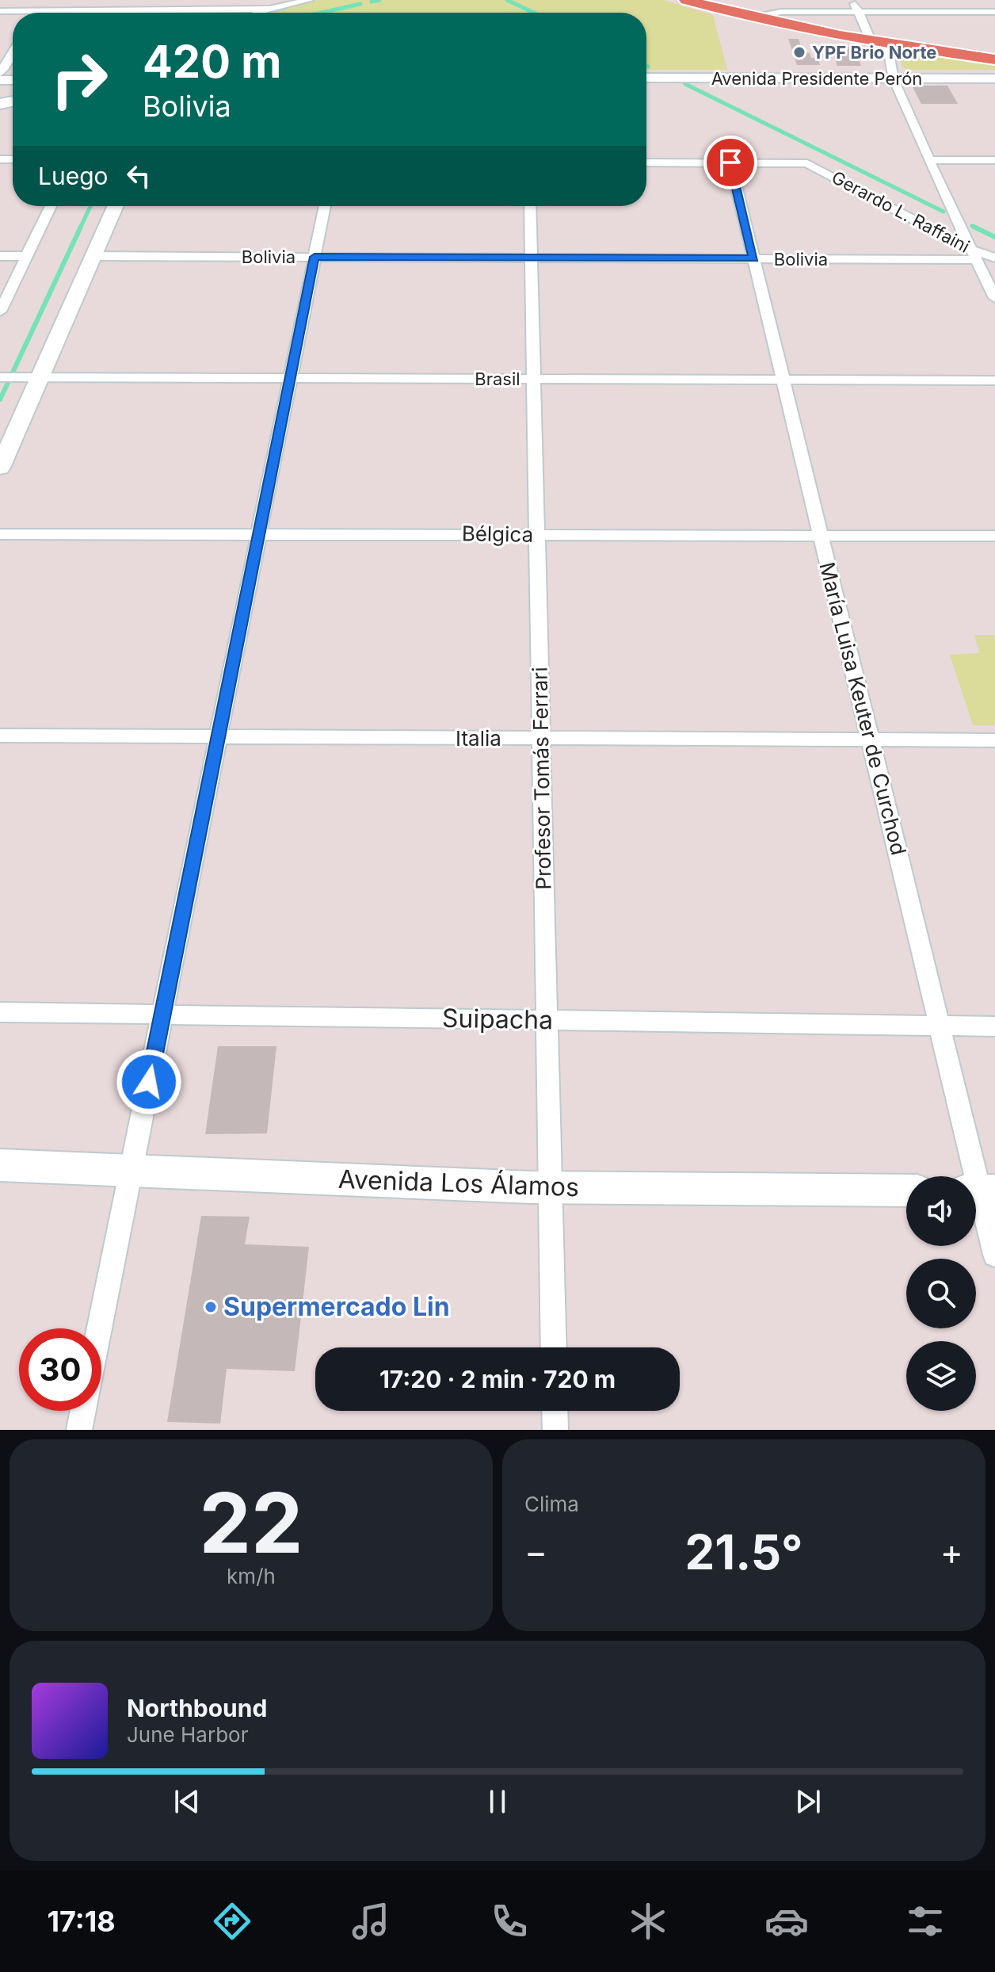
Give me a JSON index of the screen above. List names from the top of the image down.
{
  "streets": {
    "main road": ["Avenida Presidente Perón", "Avenida Los Álamos"],
    "street": [
      "Gerardo L. Raffaini",
      "Bolivia",
      "Brasil",
      "Bélgica",
      "María Luisa Keuter de Curchod",
      "Italia",
      "Profesor Tomás Ferrari",
      "Suipacha"
    ]
  },
  "crossings": [
    ["Gerardo L. Raffaini", "Bolivia"],
    ["Gerardo L. Raffaini", "María Luisa Keuter de Curchod"],
    ["Bolivia", "María Luisa Keuter de Curchod"],
    ["Bolivia", "Profesor Tomás Ferrari"],
    ["Brasil", "María Luisa Keuter de Curchod"],
    ["Brasil", "Profesor Tomás Ferrari"],
    ["Bélgica", "María Luisa Keuter de Curchod"],
    ["Bélgica", "Profesor Tomás Ferrari"],
    ["María Luisa Keuter de Curchod", "Italia"],
    ["María Luisa Keuter de Curchod", "Suipacha"],
    ["Italia", "Profesor Tomás Ferrari"],
    ["Profesor Tomás Ferrari", "Suipacha"],
    ["Profesor Tomás Ferrari", "Avenida Los Álamos"]
  ],
  "places": ["YPF Brio Norte", "Supermercado Lin"],
  "page": {
    "turn": ["420 m", "Bolivia"],
    "then": "Luego",
    "limit": "30",
    "trip": "17:20 · 2 min · 720 m",
    "tile": [
      ["22", "km/h"],
      "Clima"
    ],
    "heat": ["−", "21.5°", "+"],
    "song": ["Northbound", "June Harbor"],
    "tabs": "17:18"
  }
}
